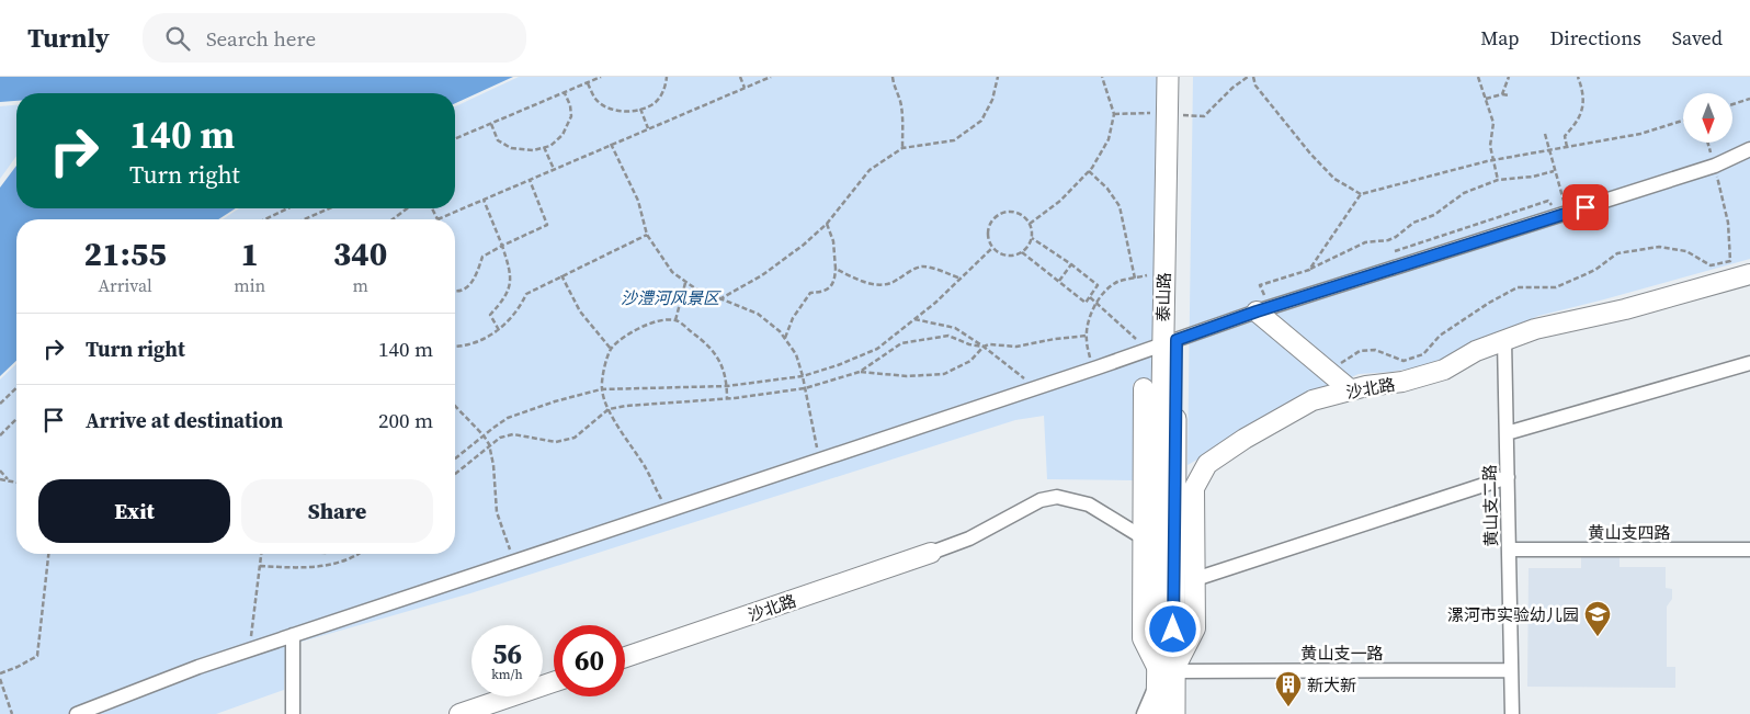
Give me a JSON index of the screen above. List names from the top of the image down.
{
  "streets": {
    "main road": ["泰山路"],
    "street": [
      "沙北路",
      "黄山支二路",
      "黄山支四路",
      "黄山支一路"
    ]
  },
  "crossings": [
    ["泰山路", "沙北路"],
    ["泰山路", "黄山支一路"],
    ["沙北路", "黄山支二路"],
    ["沙北路", "黄山支一路"],
    ["黄山支二路", "黄山支四路"],
    ["黄山支二路", "黄山支一路"]
  ],
  "parks": ["沙澧河风景区"],
  "places": {
    "school or university": ["漯河市实验幼儿园"],
    "building": ["新大新"]
  },
  "north": "bottom",
  "page": {
    "header": "Turnly",
    "search": "Search here",
    "nav": ["Map", "Directions", "Saved"],
    "turn": ["140 m", "Turn right"],
    "eta": [
      "21:55",
      "Arrival",
      "1",
      "min",
      "340",
      "m"
    ],
    "list": [
      {
        "name": "Turn right",
        "value": "140 m"
      },
      {
        "name": "Arrive at destination",
        "value": "200 m"
      }
    ],
    "buttons": ["Exit", "Share"],
    "speed": "56 km/h",
    "limit": "60"
  }
}
